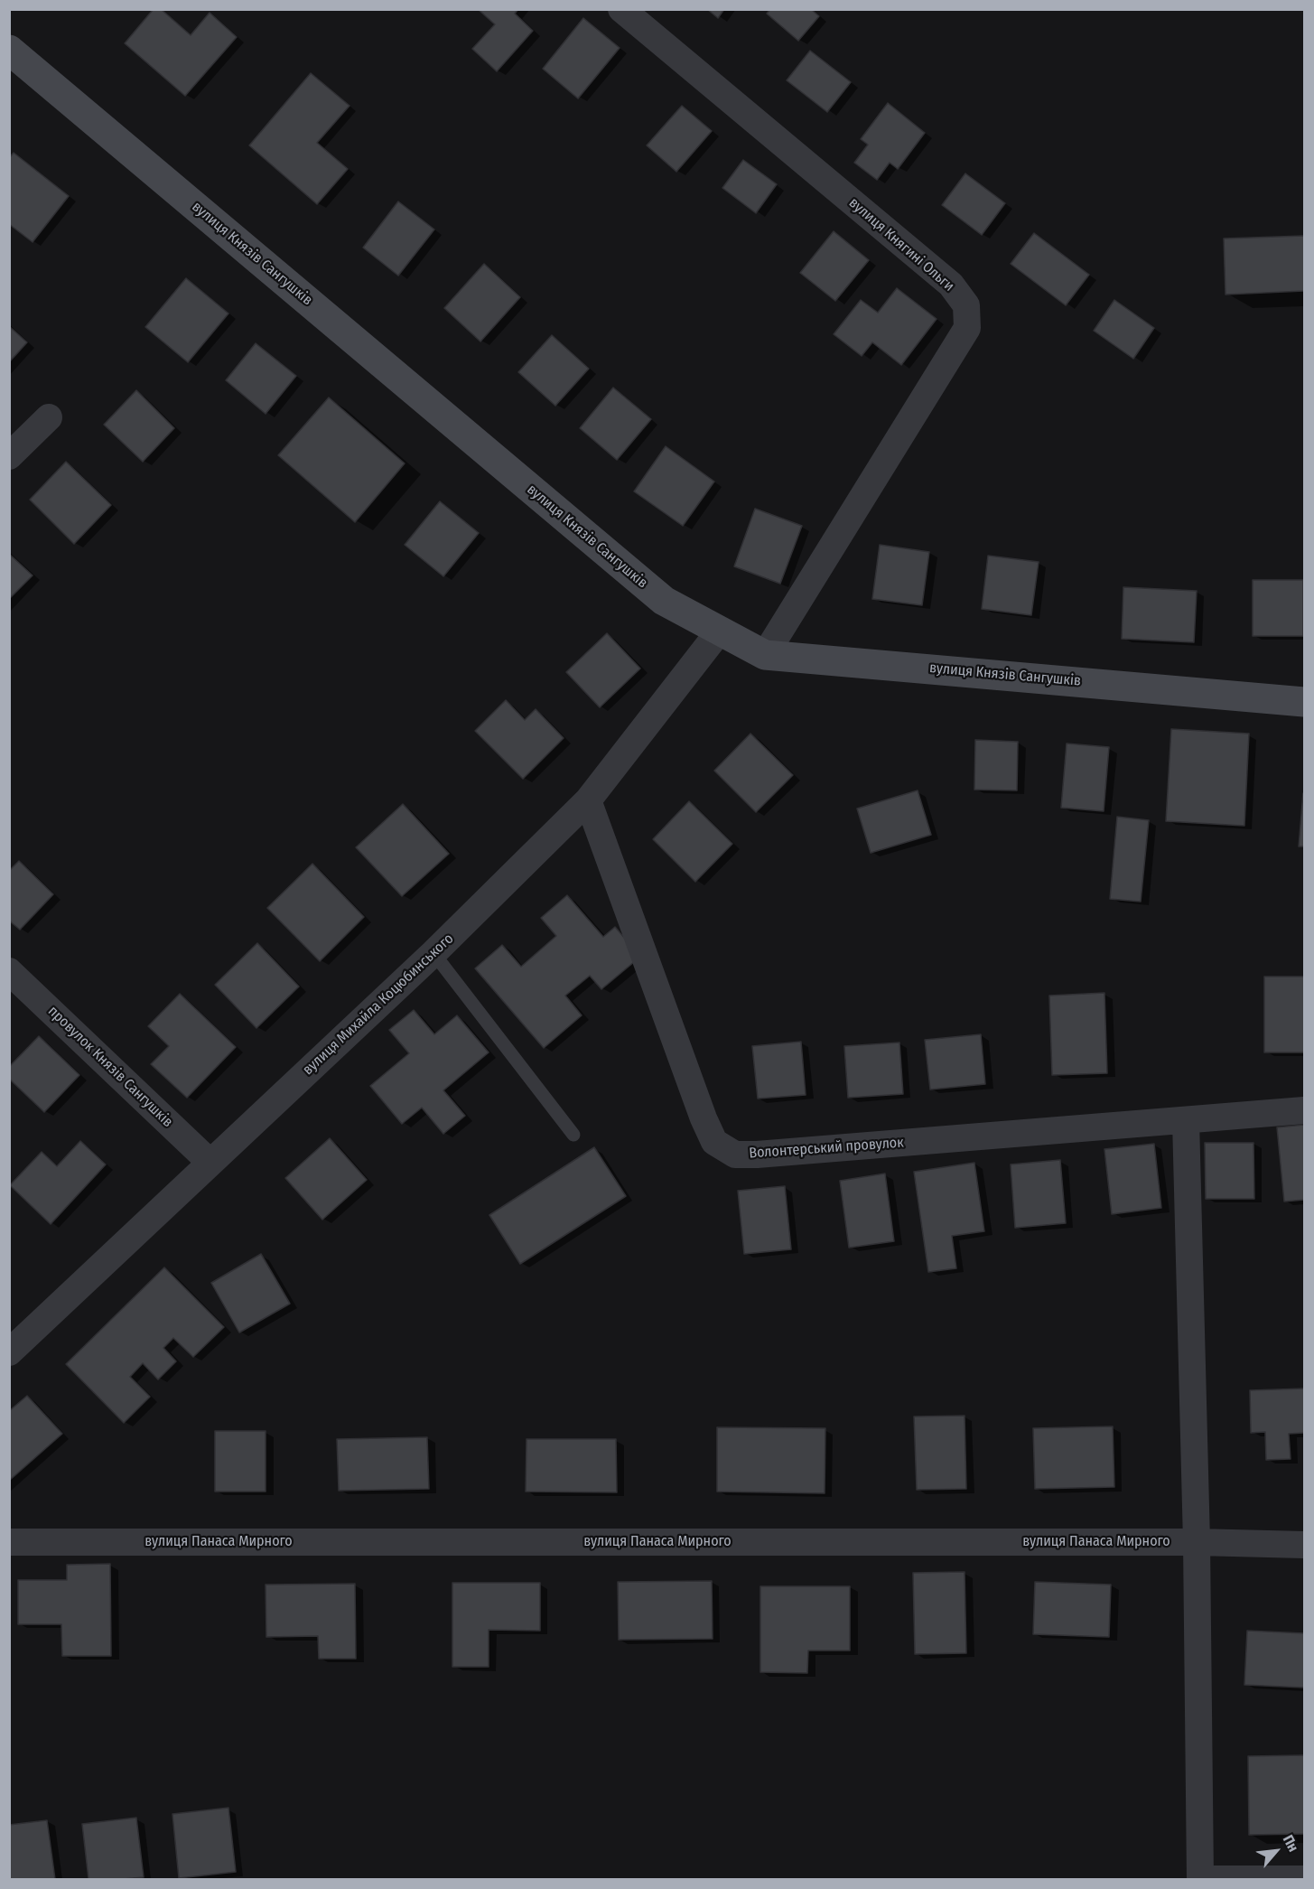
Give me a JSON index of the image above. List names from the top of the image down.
{
  "streets": {
    "main road": ["вулиця Князів Сангушків"],
    "street": [
      "вулиця Княгині Ольги",
      "вулиця Михайла Коцюбинського",
      "провулок Князів Сангушків",
      "Волонтерський провулок",
      "вулиця Панаса Мирного"
    ]
  },
  "crossings": [
    ["вулиця Княгині Ольги", "вулиця Князів Сангушків"],
    ["вулиця Князів Сангушків", "вулиця Михайла Коцюбинського"],
    ["вулиця Михайла Коцюбинського", "провулок Князів Сангушків"],
    ["вулиця Михайла Коцюбинського", "Волонтерський провулок"]
  ],
  "north": "top right"
}
